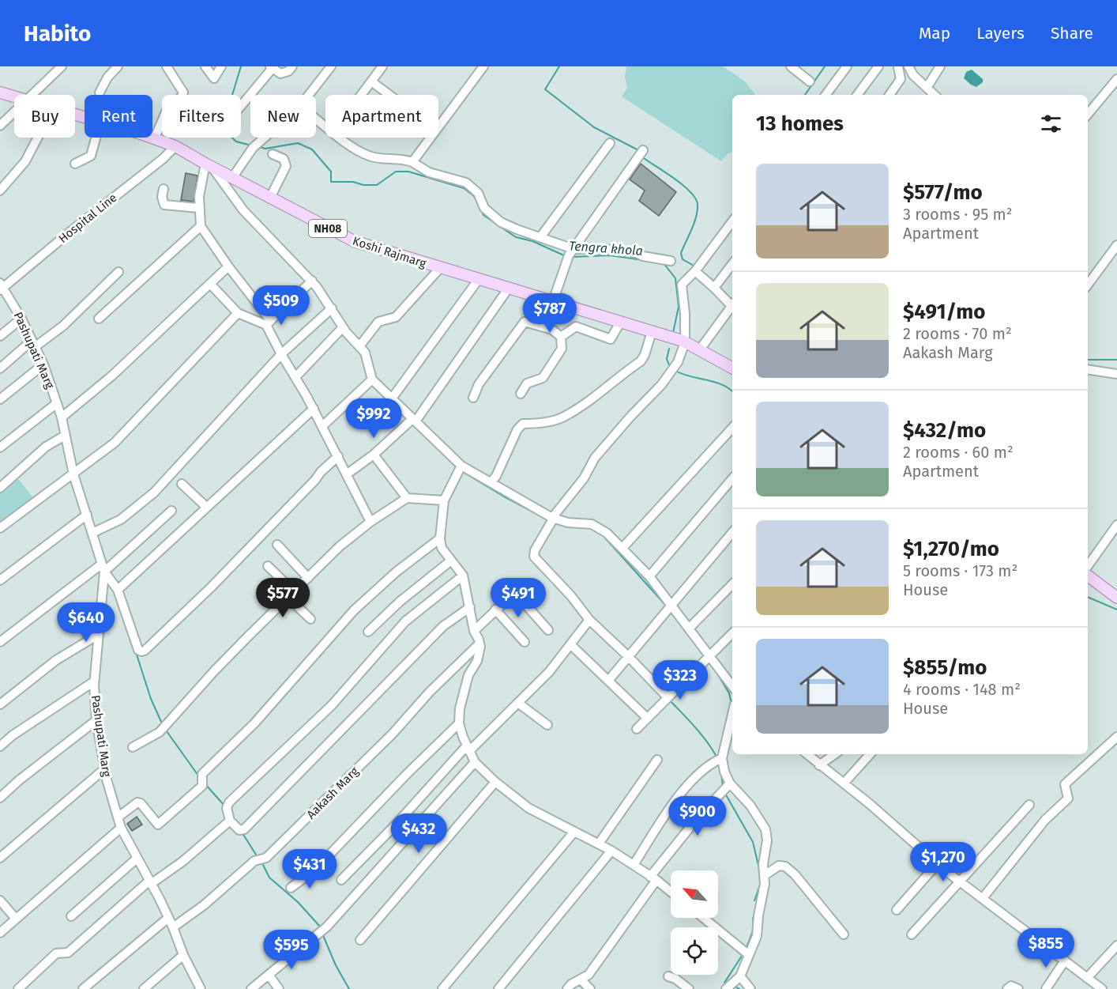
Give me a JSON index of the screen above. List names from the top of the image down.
{
  "streets": {
    "main road": ["NH08", "Koshi Rajmarg"],
    "street": ["Hospital Line", "Pashupati Marg", "Aakash Marg"]
  },
  "crossings": [
    ["Hospital Line", "Koshi Rajmarg"],
    ["Hospital Line", "Pashupati Marg"],
    ["Pashupati Marg", "Aakash Marg"]
  ],
  "water": ["Tengra khola"],
  "north": "top left",
  "page": {
    "header": "Habito",
    "nav": ["Map", "Layers", "Share"],
    "chip": [
      "Buy",
      "Rent",
      "Filters",
      "New",
      "Apartment"
    ],
    "heading": "13 homes",
    "list": [
      {
        "name": "$577/mo",
        "note": "3 rooms · 95 m² · Apartment"
      },
      {
        "name": "$491/mo",
        "note": "2 rooms · 70 m² · Aakash Marg"
      },
      {
        "name": "$432/mo",
        "note": "2 rooms · 60 m² · Apartment"
      },
      {
        "name": "$1,270/mo",
        "note": "5 rooms · 173 m² · House"
      },
      {
        "name": "$855/mo",
        "note": "4 rooms · 148 m² · House"
      }
    ],
    "price": [
      "$509",
      "$787",
      "$992",
      "$577",
      "$491",
      "$640",
      "$323",
      "$900",
      "$432",
      "$1,270",
      "$431",
      "$855",
      "$595"
    ]
  }
}
